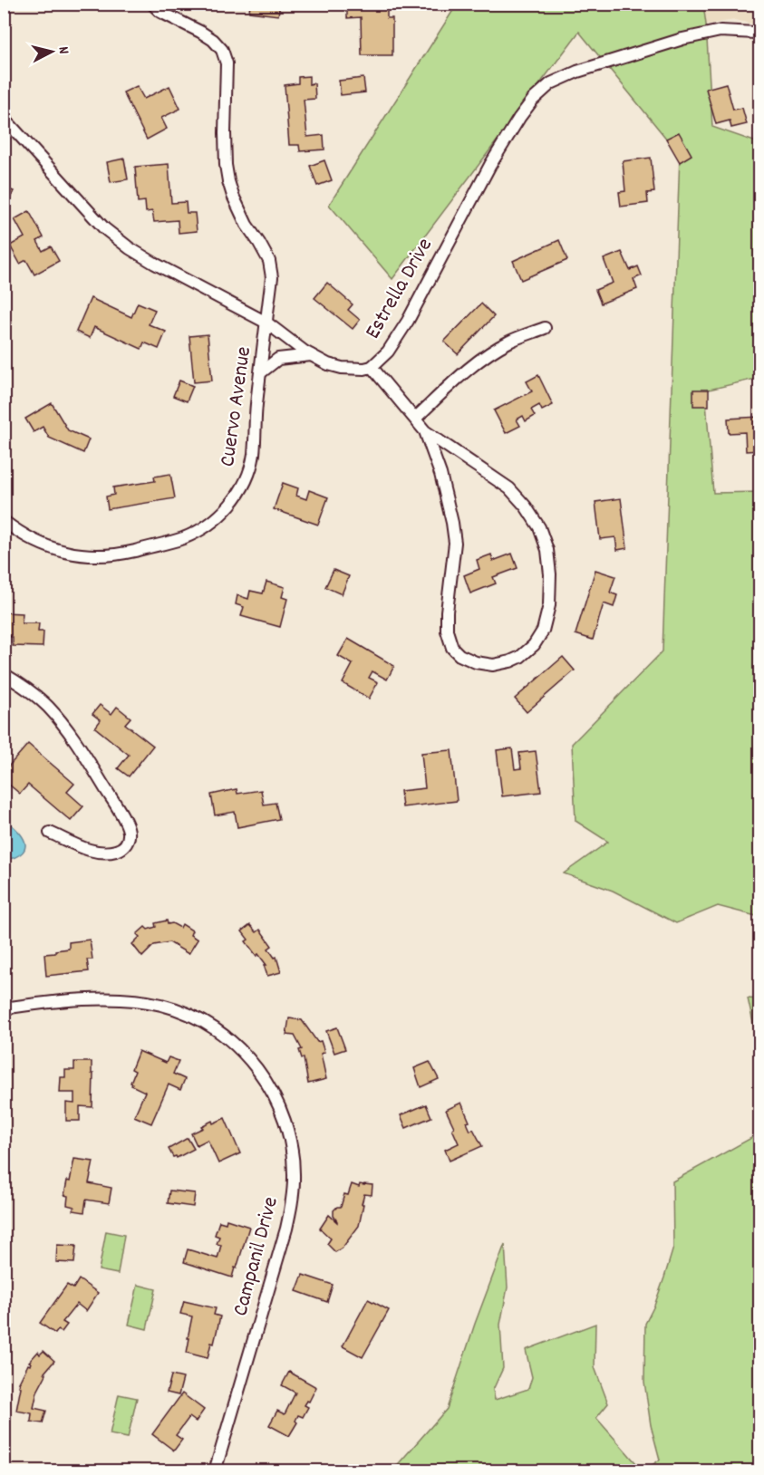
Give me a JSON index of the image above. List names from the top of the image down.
{
  "streets": {
    "street": ["Estrella Drive", "Cuervo Avenue", "Campanil Drive"]
  },
  "crossings": [
    ["Estrella Drive", "Cuervo Avenue"]
  ],
  "north": "right"
}
